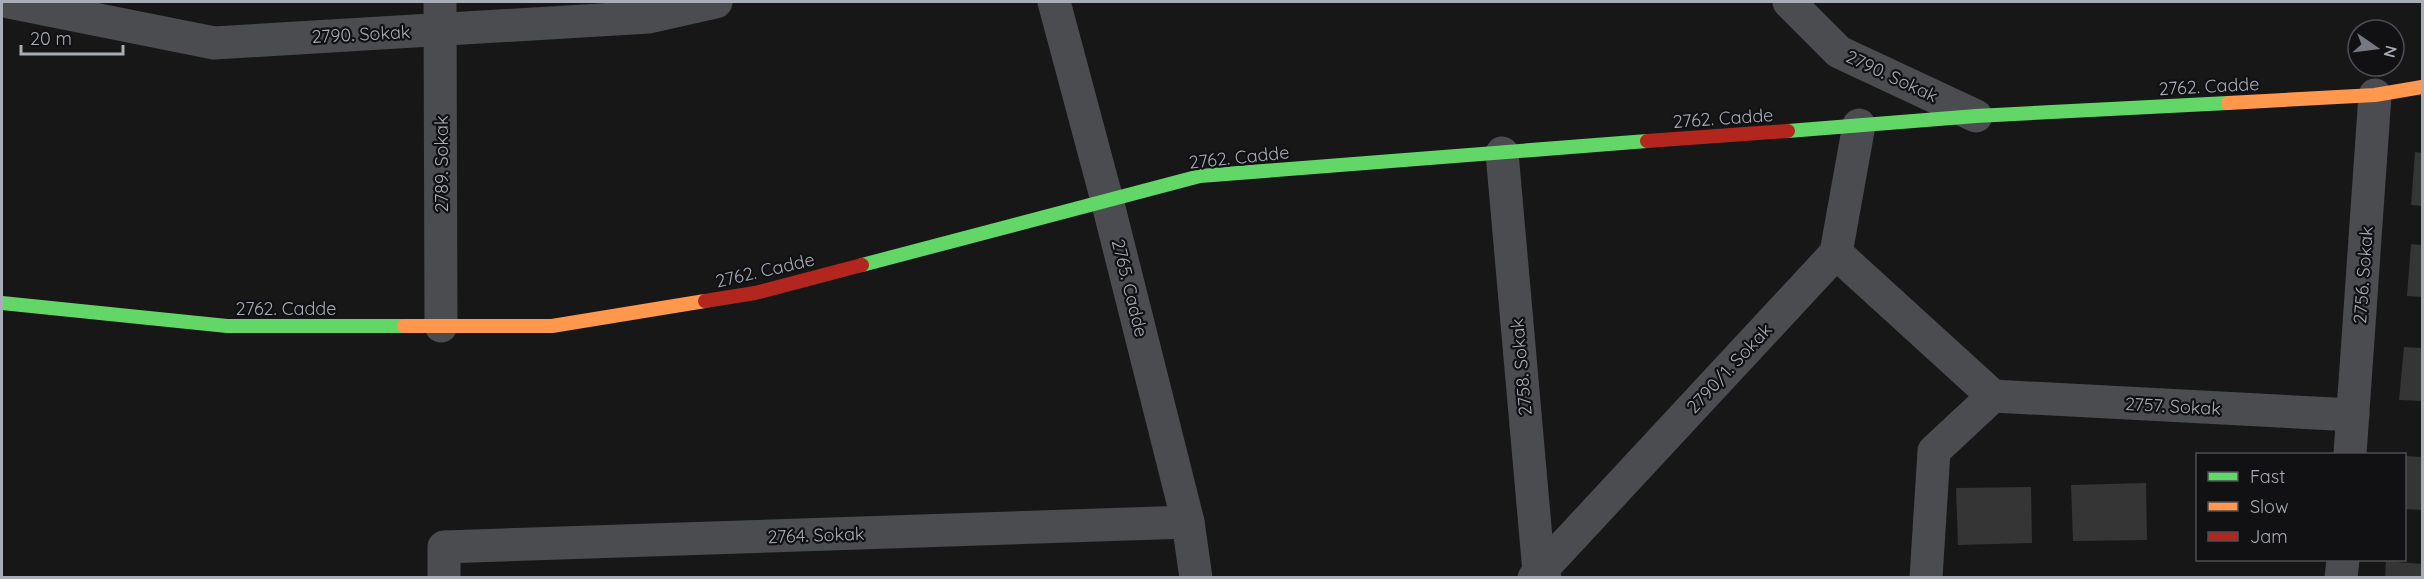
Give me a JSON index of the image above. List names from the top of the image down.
{
  "streets": {
    "street": [
      "2790. Sokak",
      "2762. Cadde",
      "2789. Sokak",
      "2756. Sokak",
      "2765. Cadde",
      "2758. Sokak",
      "2790/1. Sokak",
      "2757. Sokak",
      "2764. Sokak"
    ]
  },
  "crossings": [
    ["2790. Sokak", "2762. Cadde"],
    ["2790. Sokak", "2789. Sokak"],
    ["2762. Cadde", "2789. Sokak"],
    ["2762. Cadde", "2756. Sokak"],
    ["2762. Cadde", "2765. Cadde"],
    ["2762. Cadde", "2758. Sokak"],
    ["2756. Sokak", "2757. Sokak"],
    ["2765. Cadde", "2764. Sokak"],
    ["2758. Sokak", "2790/1. Sokak"]
  ],
  "legend": ["Fast", "Slow", "Jam"],
  "scale_bar": "20 m",
  "north": "right"
}
